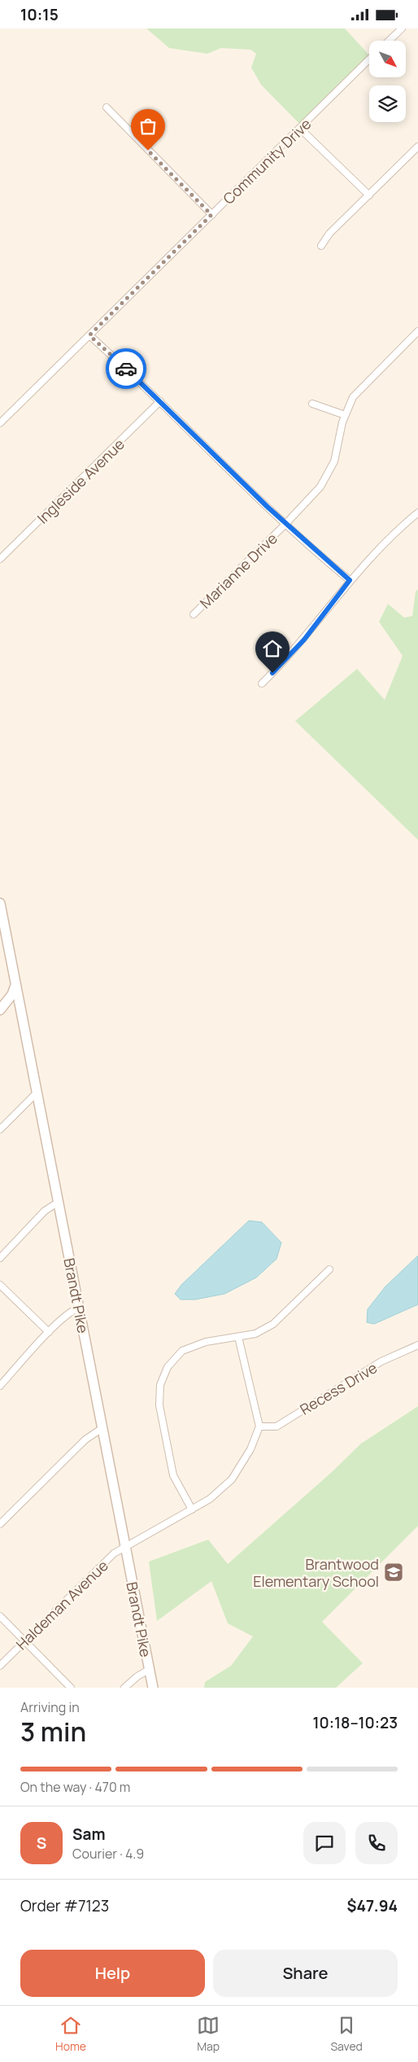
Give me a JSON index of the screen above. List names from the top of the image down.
{
  "streets": {
    "main road": ["Brandt Pike"],
    "street": [
      "Community Drive",
      "Ingleside Avenue",
      "Marianne Drive",
      "Recess Drive",
      "Haldeman Avenue"
    ]
  },
  "crossings": [
    ["Brandt Pike", "Haldeman Avenue"],
    ["Recess Drive", "Haldeman Avenue"]
  ],
  "places": {
    "school or university": ["Brantwood Elementary School"]
  },
  "north": "bottom right",
  "page": {
    "status": "10:15",
    "heading": ["3 min", "Arriving in", "10:18–10:23"],
    "panel": [
      "Sam",
      "Courier · 4.9",
      "Order #7123",
      "$47.94"
    ],
    "bar": "On the way · 470 m",
    "round": "S",
    "buttons": ["Help", "Share"],
    "tabs": ["Home", "Map", "Saved"]
  }
}
